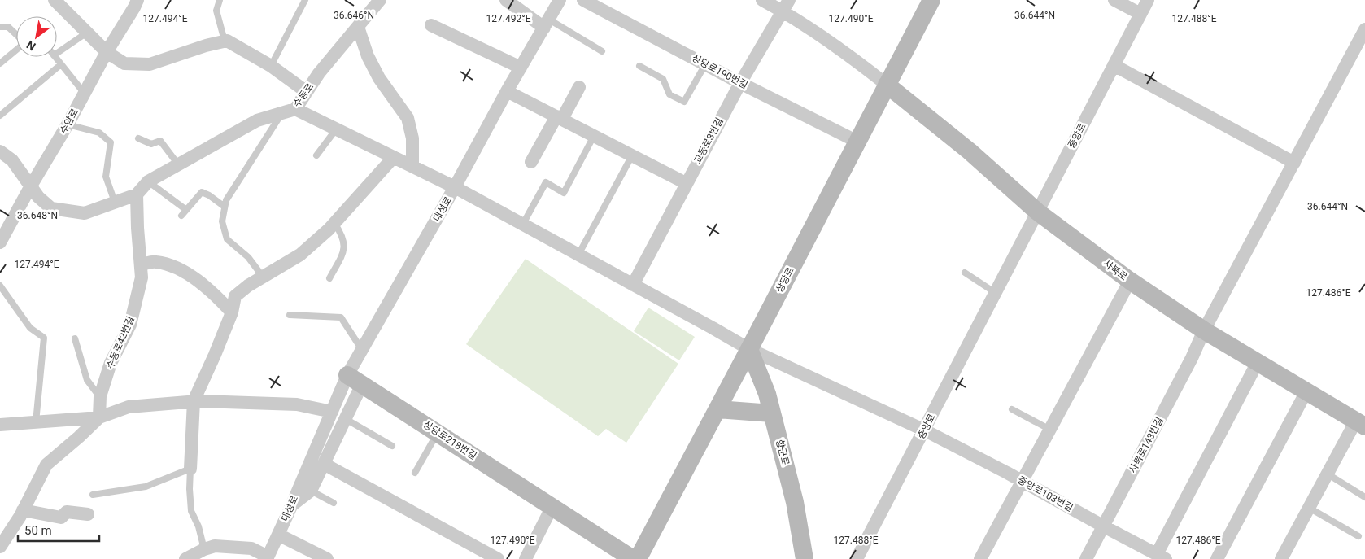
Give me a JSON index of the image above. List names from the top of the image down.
{
  "streets": {
    "street": [
      "상당로190번길",
      "수동로",
      "수암로",
      "중앙로",
      "교동로3번길",
      "대성로",
      "사북로",
      "상당로",
      "수동로42번길",
      "상당로218번길",
      "사북로143번길",
      "향군로",
      "중앙로103번길"
    ]
  },
  "crossings": [
    ["상당로190번길", "교동로3번길"],
    ["상당로190번길", "상당로"],
    ["수동로", "수동로42번길"],
    ["수동로", "중앙로103번길"],
    ["중앙로", "사북로"],
    ["중앙로", "중앙로103번길"],
    ["교동로3번길", "중앙로103번길"],
    ["대성로", "상당로218번길"],
    ["대성로", "중앙로103번길"],
    ["사북로", "상당로"],
    ["사북로", "사북로143번길"],
    ["상당로", "향군로"],
    ["상당로", "중앙로103번길"],
    ["사북로143번길", "중앙로103번길"],
    ["향군로", "중앙로103번길"]
  ],
  "scale_bar": "50 m",
  "north": "bottom left",
  "coordinates": [
    "36.646°N",
    "36.644°N",
    "127.494°E",
    "127.492°E",
    "127.490°E",
    "127.488°E",
    "36.648°N",
    "127.486°E"
  ]
}
